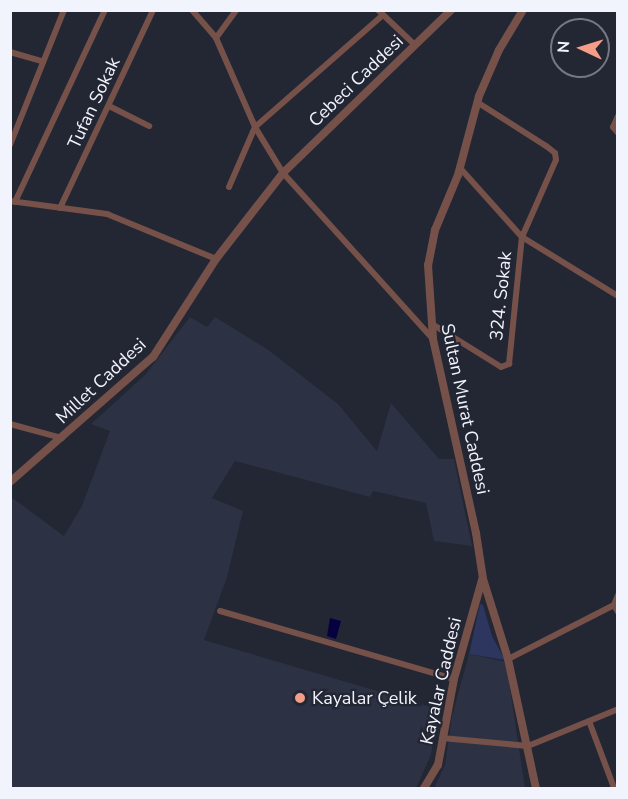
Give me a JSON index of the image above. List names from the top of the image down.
{
  "streets": {
    "street": [
      "Cebeci Caddesi",
      "Tufan Sokak",
      "324. Sokak",
      "Millet Caddesi",
      "Sultan Murat Caddesi",
      "Kayalar Caddesi"
    ]
  },
  "crossings": [
    ["Cebeci Caddesi", "Millet Caddesi"],
    ["324. Sokak", "Sultan Murat Caddesi"],
    ["Sultan Murat Caddesi", "Kayalar Caddesi"]
  ],
  "places": ["Kayalar Çelik"],
  "north": "left"
}
